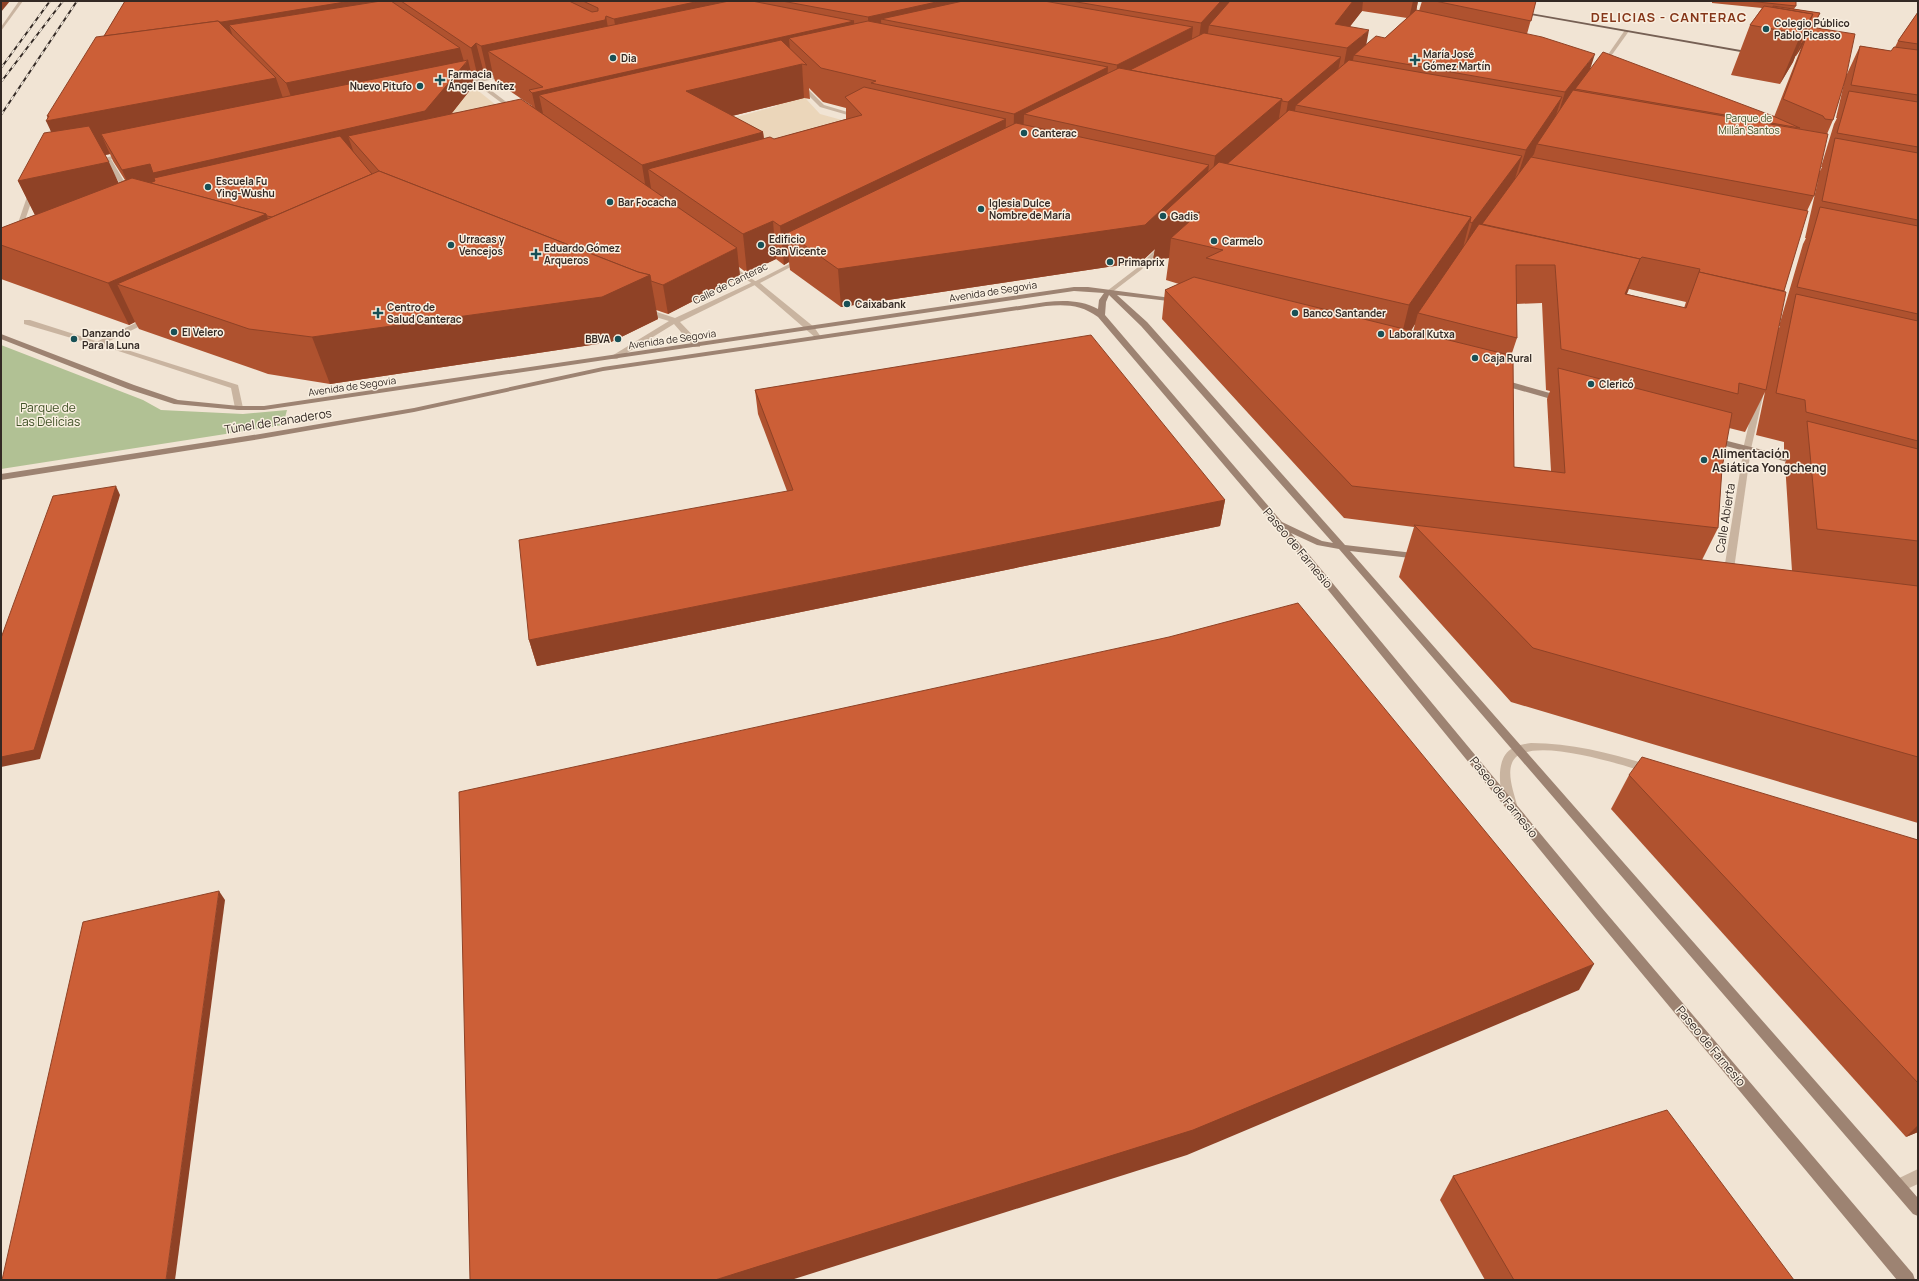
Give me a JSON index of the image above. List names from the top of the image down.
{
  "streets": {
    "main road": ["Avenida de Segovia", "Túnel de Panaderos", "Paseo de Farnesio"],
    "street": ["Calle de Canterac", "Calle Abierta"]
  },
  "crossings": [
    ["Calle de Canterac", "Avenida de Segovia"],
    ["Avenida de Segovia", "Túnel de Panaderos"],
    ["Avenida de Segovia", "Paseo de Farnesio"]
  ],
  "districts": ["DELICIAS - CANTERAC"],
  "parks": ["Parque de Millán Santos", "Parque de Las Delicias"],
  "places": {
    "other": [
      "Colegio Público Pablo Picasso",
      "Dia",
      "Nuevo Pitufo",
      "Canterac",
      "Escuela Fu Ying-Wushu",
      "Bar Focacha",
      "Iglesia Dulce Nombre de María",
      "Gadis",
      "Carmelo",
      "Urracas y Vencejos",
      "Edificio San Vicente",
      "Primaprix",
      "Caixabank",
      "Banco Santander",
      "El Velero",
      "Laboral Kutxa",
      "Danzando Para la Luna",
      "BBVA",
      "Caja Rural",
      "Clericó",
      "Alimentación Asiática Yongcheng"
    ],
    "health": [
      "María José Gómez Martín",
      "Farmacia Ángel Benítez",
      "Eduardo Gómez Arqueros",
      "Centro de Salud Canterac"
    ]
  }
}
